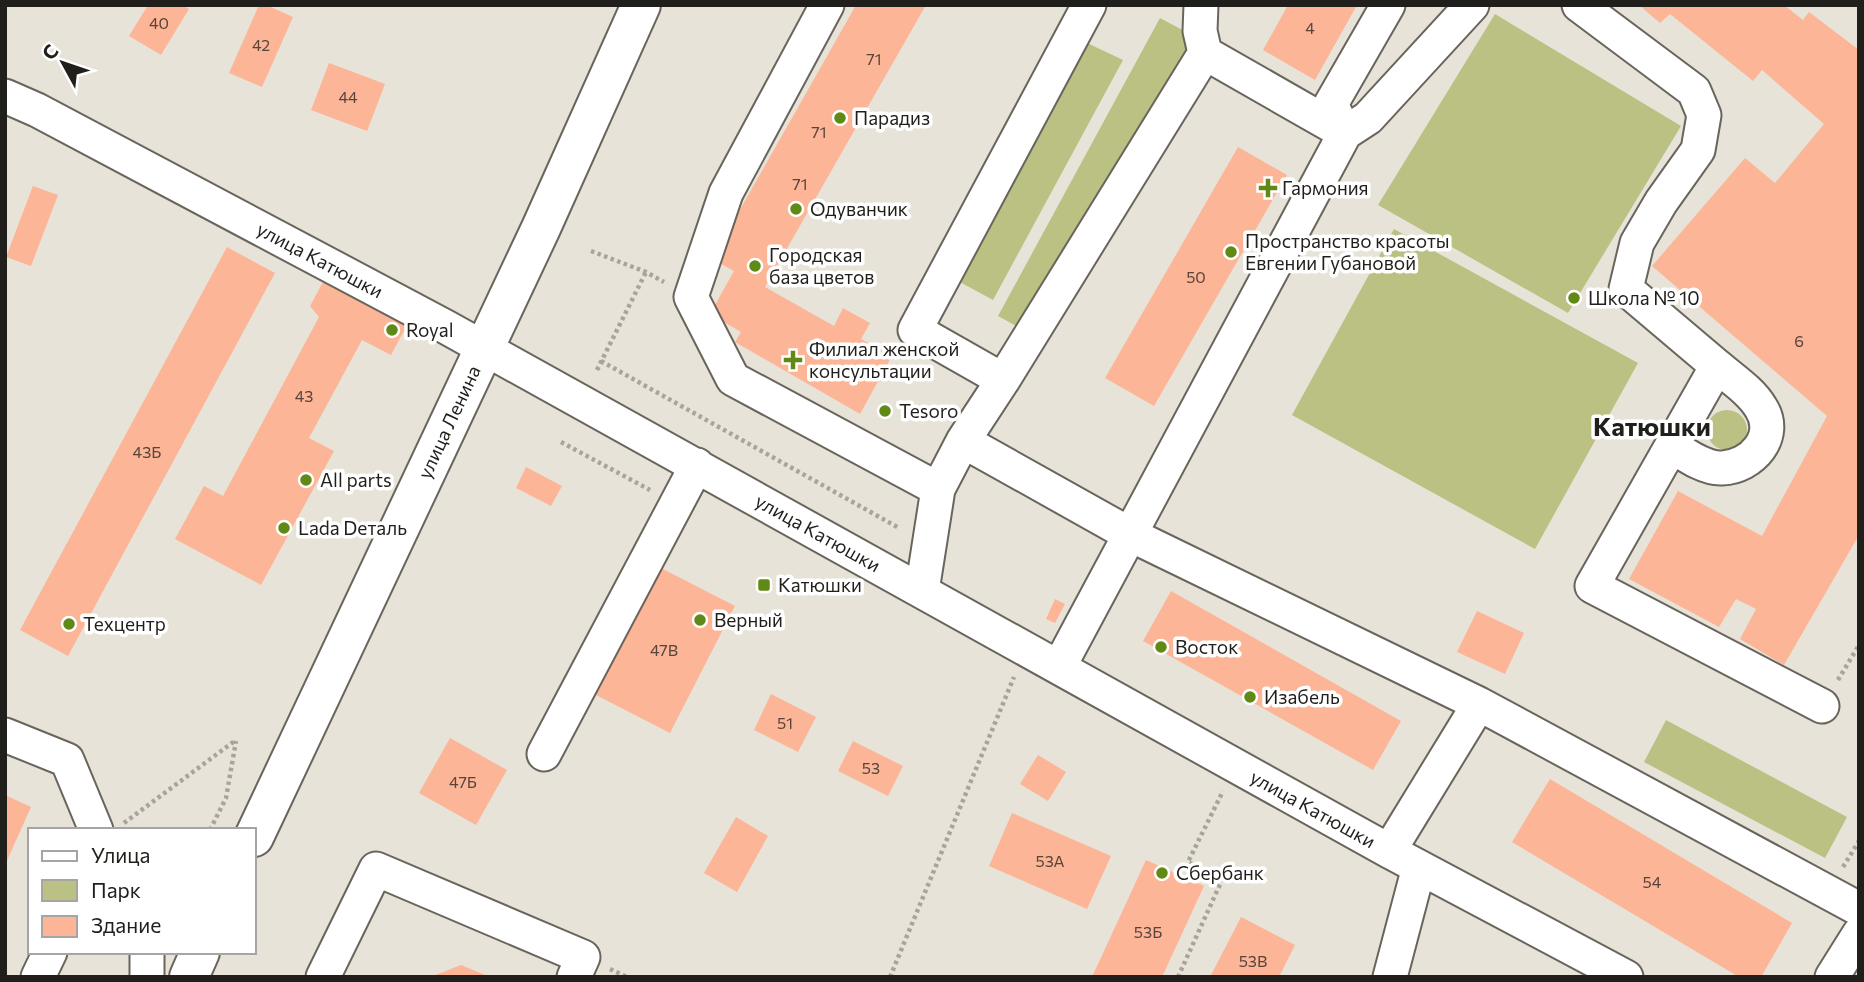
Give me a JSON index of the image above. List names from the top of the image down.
{
  "streets": {
    "main road": ["улица Ленина"],
    "street": ["улица Катюшки"]
  },
  "crossings": [
    ["улица Катюшки", "улица Ленина"]
  ],
  "districts": ["Катюшки"],
  "places": {
    "other": [
      "Парадиз",
      "Одуванчик",
      "Пространство красоты Евгении Губановой",
      "Городская база цветов",
      "Школа № 10",
      "Royal",
      "Tesoro",
      "All parts",
      "Lada Dеталь",
      "Верный",
      "Техцентр",
      "Восток",
      "Изабель",
      "Сбербанк"
    ],
    "health": ["Гармония", "Филиал женской консультации"],
    "transit": ["Катюшки"]
  },
  "house_numbers": [
    "40",
    "4",
    "42",
    "71",
    "44",
    "71",
    "71",
    "50",
    "6",
    "43",
    "43Б",
    "47В",
    "51",
    "53",
    "47Б",
    "53А",
    "54",
    "53Б",
    "53В"
  ],
  "legend": ["Улица", "Парк", "Здание"],
  "north": "top left"
}
